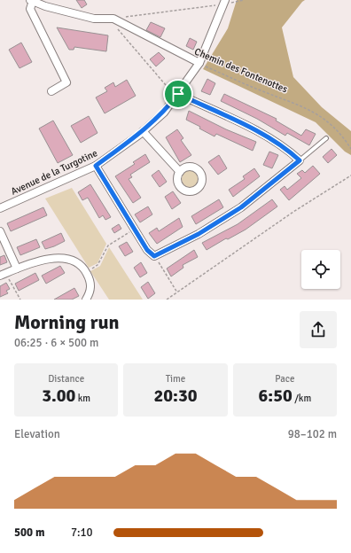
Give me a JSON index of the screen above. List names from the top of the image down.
{
  "streets": {
    "street": ["Chemin des Fontenottes", "Avenue de la Turgotine"]
  },
  "crossings": [
    ["Chemin des Fontenottes", "Avenue de la Turgotine"]
  ],
  "page": {
    "heading": ["Morning run", "06:25 · 6 × 500 m"],
    "stats": [
      ["Distance", "3.00 km"],
      ["Time", "20:30"],
      ["Pace", "6:50 /km"]
    ],
    "chart": ["Elevation", "98–102 m"],
    "list": [
      {
        "name": "500 m",
        "note": "7:10"
      }
    ]
  }
}
